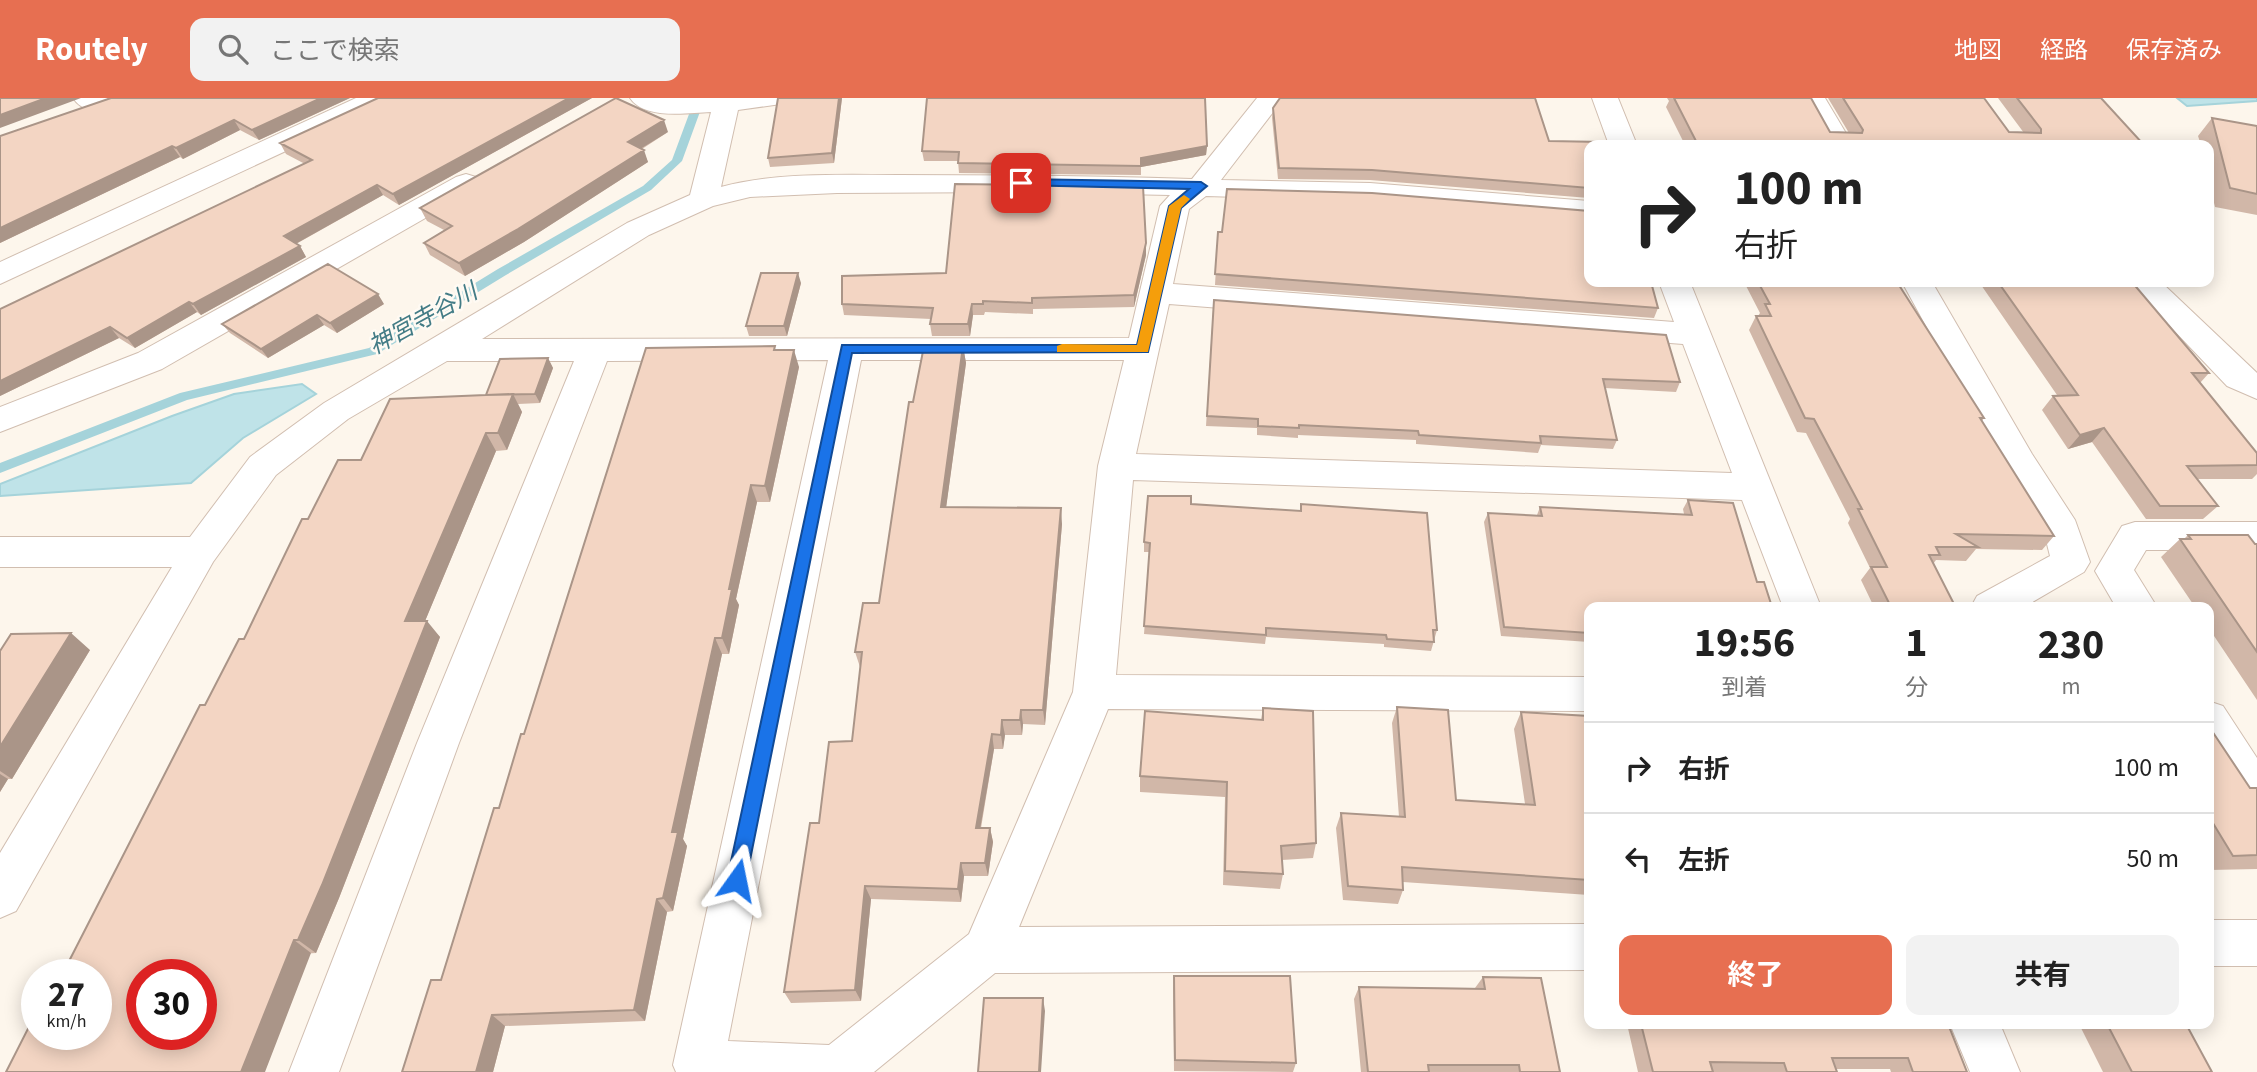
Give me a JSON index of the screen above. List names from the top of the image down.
{
  "water": ["神宮寺谷川"],
  "page": {
    "header": "Routely",
    "search": "ここで検索",
    "nav": ["地図", "経路", "保存済み"],
    "turn": ["100 m", "右折"],
    "eta": [
      "19:56",
      "到着",
      "1",
      "分",
      "230",
      "m"
    ],
    "list": [
      {
        "name": "右折",
        "value": "100 m"
      },
      {
        "name": "左折",
        "value": "50 m"
      }
    ],
    "buttons": ["終了", "共有"],
    "speed": "27 km/h",
    "limit": "30"
  }
}
